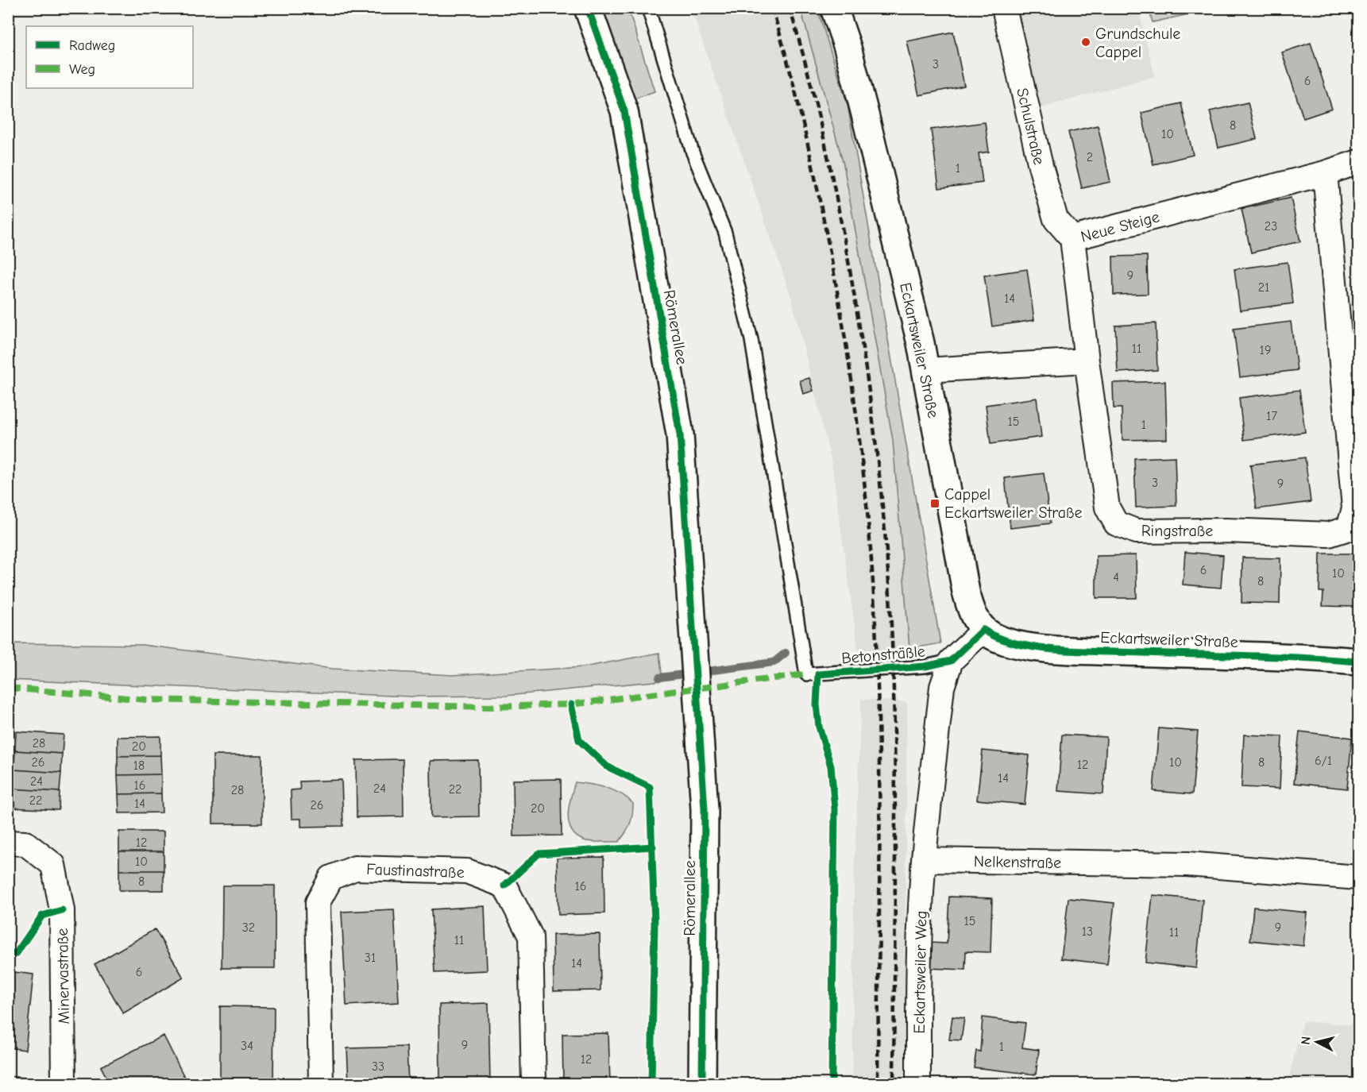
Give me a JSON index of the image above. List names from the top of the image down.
{
  "streets": {
    "street": [
      "Schulstraße",
      "Neue Steige",
      "Römerallee",
      "Eckartsweiler Straße",
      "Ringstraße",
      "Nelkenstraße",
      "Faustinastraße",
      "Eckartsweiler Weg",
      "Minervastraße"
    ],
    "lane": ["Betonsträßle"]
  },
  "crossings": [
    ["Schulstraße", "Neue Steige"],
    ["Neue Steige", "Ringstraße"],
    ["Nelkenstraße", "Eckartsweiler Weg"]
  ],
  "places": {
    "other": ["Grundschule Cappel"],
    "transit": ["Cappel Eckartsweiler Straße"]
  },
  "house_numbers": [
    "3",
    "6",
    "8",
    "10",
    "2",
    "1",
    "23",
    "9",
    "21",
    "14",
    "11",
    "19",
    "17",
    "15",
    "1",
    "3",
    "9",
    "6",
    "10",
    "4",
    "8",
    "28",
    "20",
    "6/1",
    "26",
    "10",
    "8",
    "12",
    "18",
    "14",
    "24",
    "16",
    "24",
    "22",
    "28",
    "22",
    "14",
    "26",
    "20",
    "12",
    "10",
    "8",
    "16",
    "15",
    "32",
    "9",
    "13",
    "11",
    "11",
    "31",
    "14",
    "6",
    "9",
    "34",
    "1",
    "12",
    "33"
  ],
  "legend": ["Radweg", "Weg"],
  "north": "left"
}
